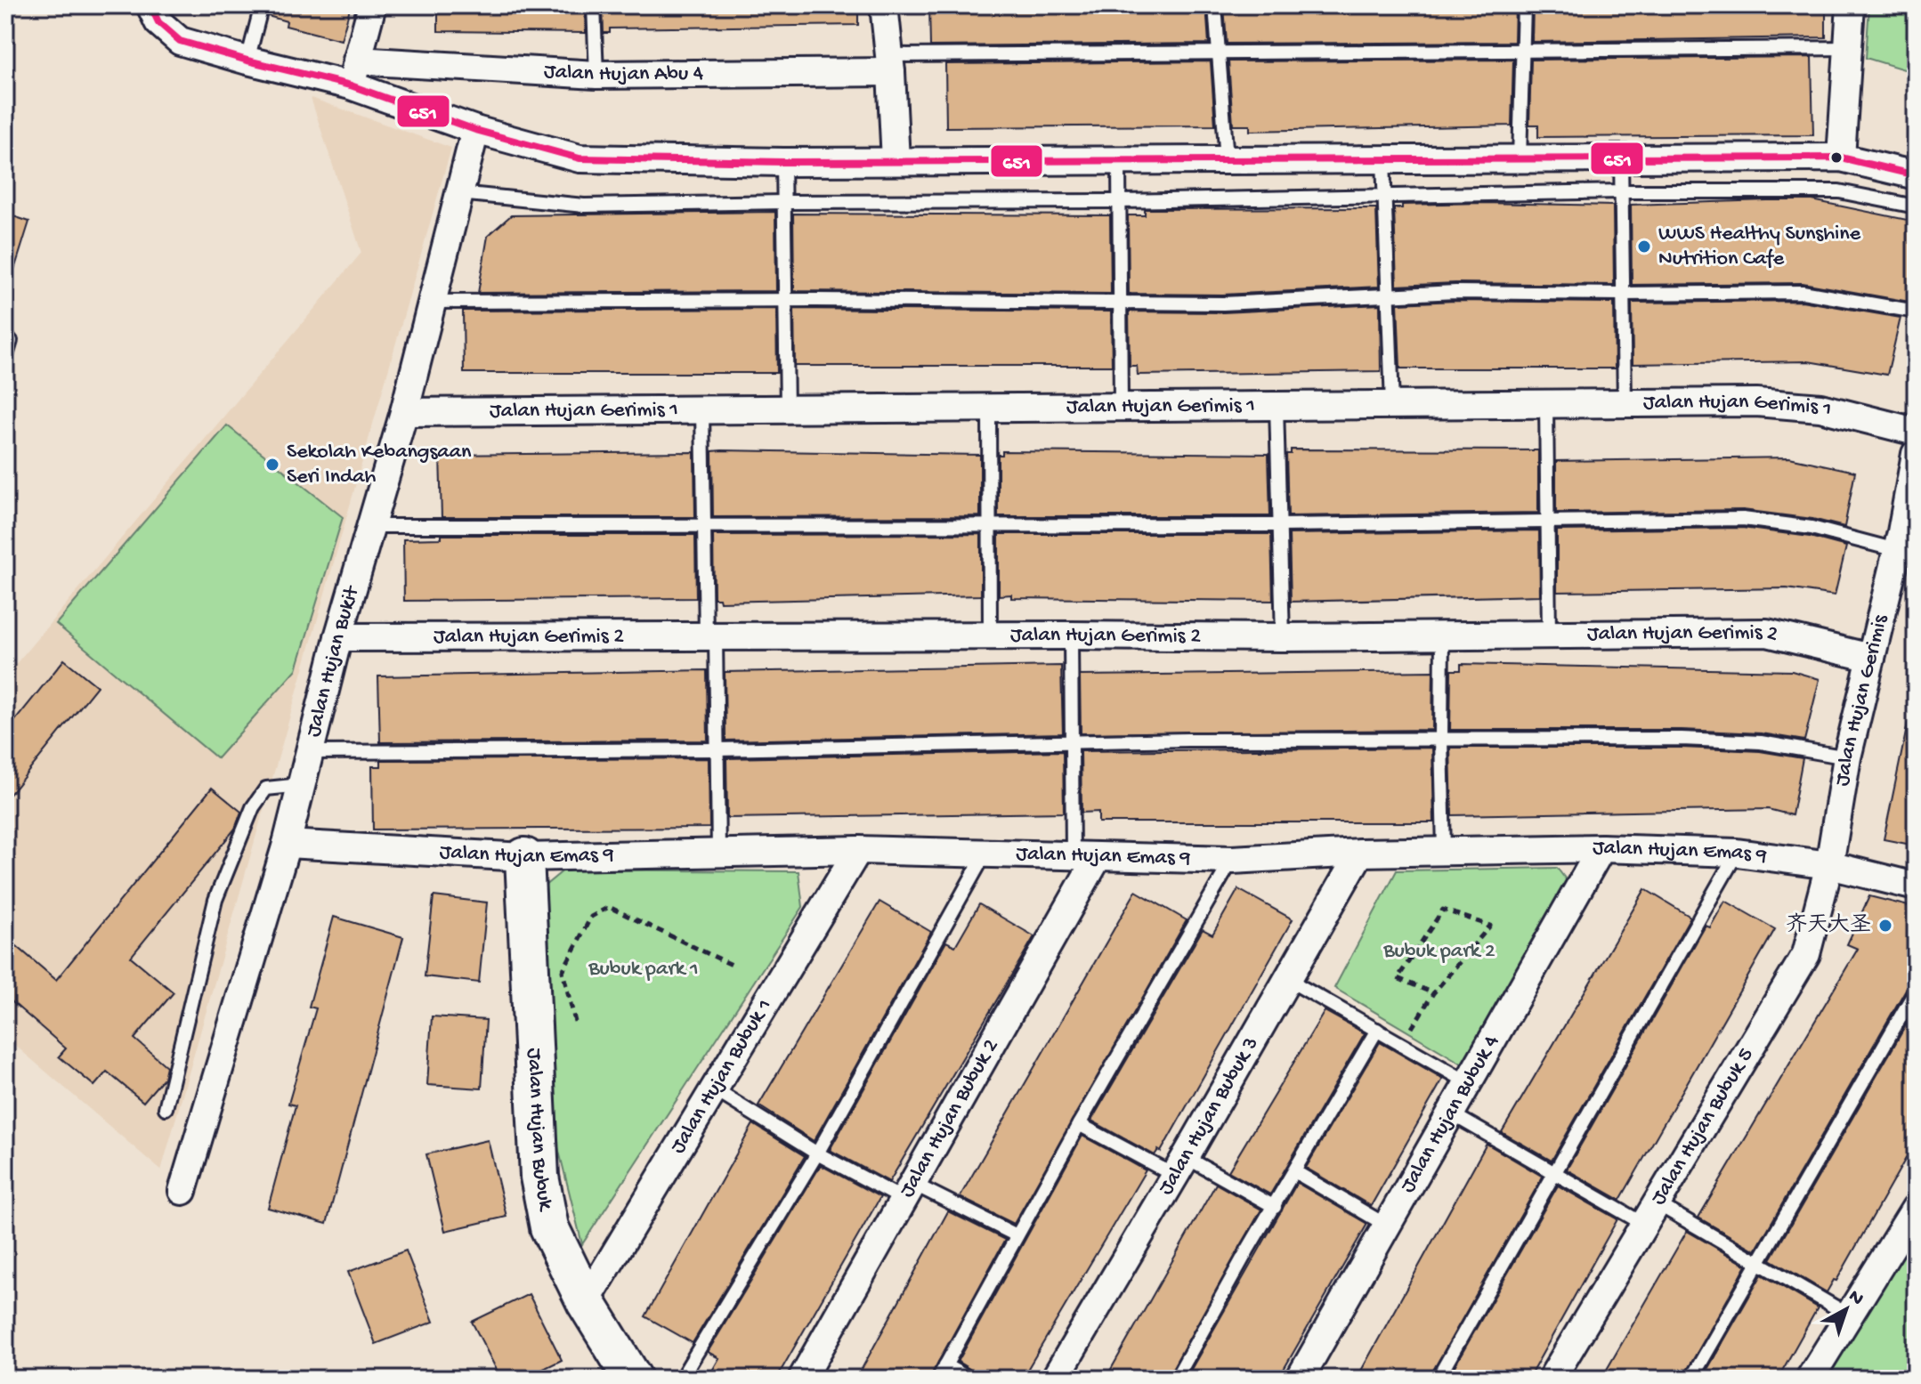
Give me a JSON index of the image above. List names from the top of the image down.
{
  "streets": {
    "street": [
      "Jalan Hujan Abu 4",
      "Jalan Hujan Gerimis 1",
      "Jalan Hujan Gerimis 2",
      "Jalan Hujan Bukit",
      "Jalan Hujan Gerimis",
      "Jalan Hujan Emas 9",
      "Jalan Hujan Bubuk 1",
      "Jalan Hujan Bubuk 4",
      "Jalan Hujan Bubuk 3",
      "Jalan Hujan Bubuk 2",
      "Jalan Hujan Bubuk 5",
      "Jalan Hujan Bubuk"
    ]
  },
  "crossings": [
    ["Jalan Hujan Gerimis 1", "Jalan Hujan Bukit"],
    ["Jalan Hujan Gerimis 2", "Jalan Hujan Bukit"],
    ["Jalan Hujan Gerimis 2", "Jalan Hujan Gerimis"],
    ["Jalan Hujan Bukit", "Jalan Hujan Emas 9"],
    ["Jalan Hujan Gerimis", "Jalan Hujan Emas 9"],
    ["Jalan Hujan Gerimis", "Jalan Hujan Bubuk 5"],
    ["Jalan Hujan Emas 9", "Jalan Hujan Bubuk 1"],
    ["Jalan Hujan Emas 9", "Jalan Hujan Bubuk 4"],
    ["Jalan Hujan Emas 9", "Jalan Hujan Bubuk 3"],
    ["Jalan Hujan Emas 9", "Jalan Hujan Bubuk 2"],
    ["Jalan Hujan Emas 9", "Jalan Hujan Bubuk 5"],
    ["Jalan Hujan Emas 9", "Jalan Hujan Bubuk"],
    ["Jalan Hujan Bubuk 1", "Jalan Hujan Bubuk"]
  ],
  "parks": ["Bubuk park 2", "Bubuk park 1"],
  "places": ["WWS Healthy Sunshine Nutrition Cafe", "Sekolah Kebangsaan Seri Indah", "齐天大圣"],
  "lines": ["transit line 651"],
  "north": "top right"
}
